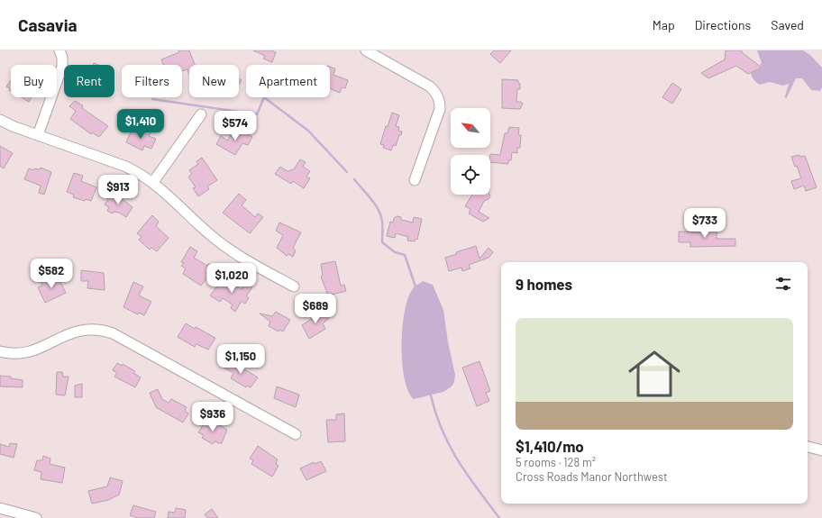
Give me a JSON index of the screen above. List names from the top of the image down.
{
  "north": "top left",
  "page": {
    "header": "Casavia",
    "nav": ["Map", "Directions", "Saved"],
    "chip": [
      "Buy",
      "Rent",
      "Filters",
      "New",
      "Apartment"
    ],
    "price": [
      "$1,410",
      "$574",
      "$913",
      "$733",
      "$582",
      "$1,020",
      "$689",
      "$1,150",
      "$936"
    ],
    "heading": "9 homes",
    "list": [
      {
        "name": "$1,410/mo",
        "note": "5 rooms · 128 m² · Cross Roads Manor Northwest"
      }
    ]
  }
}
